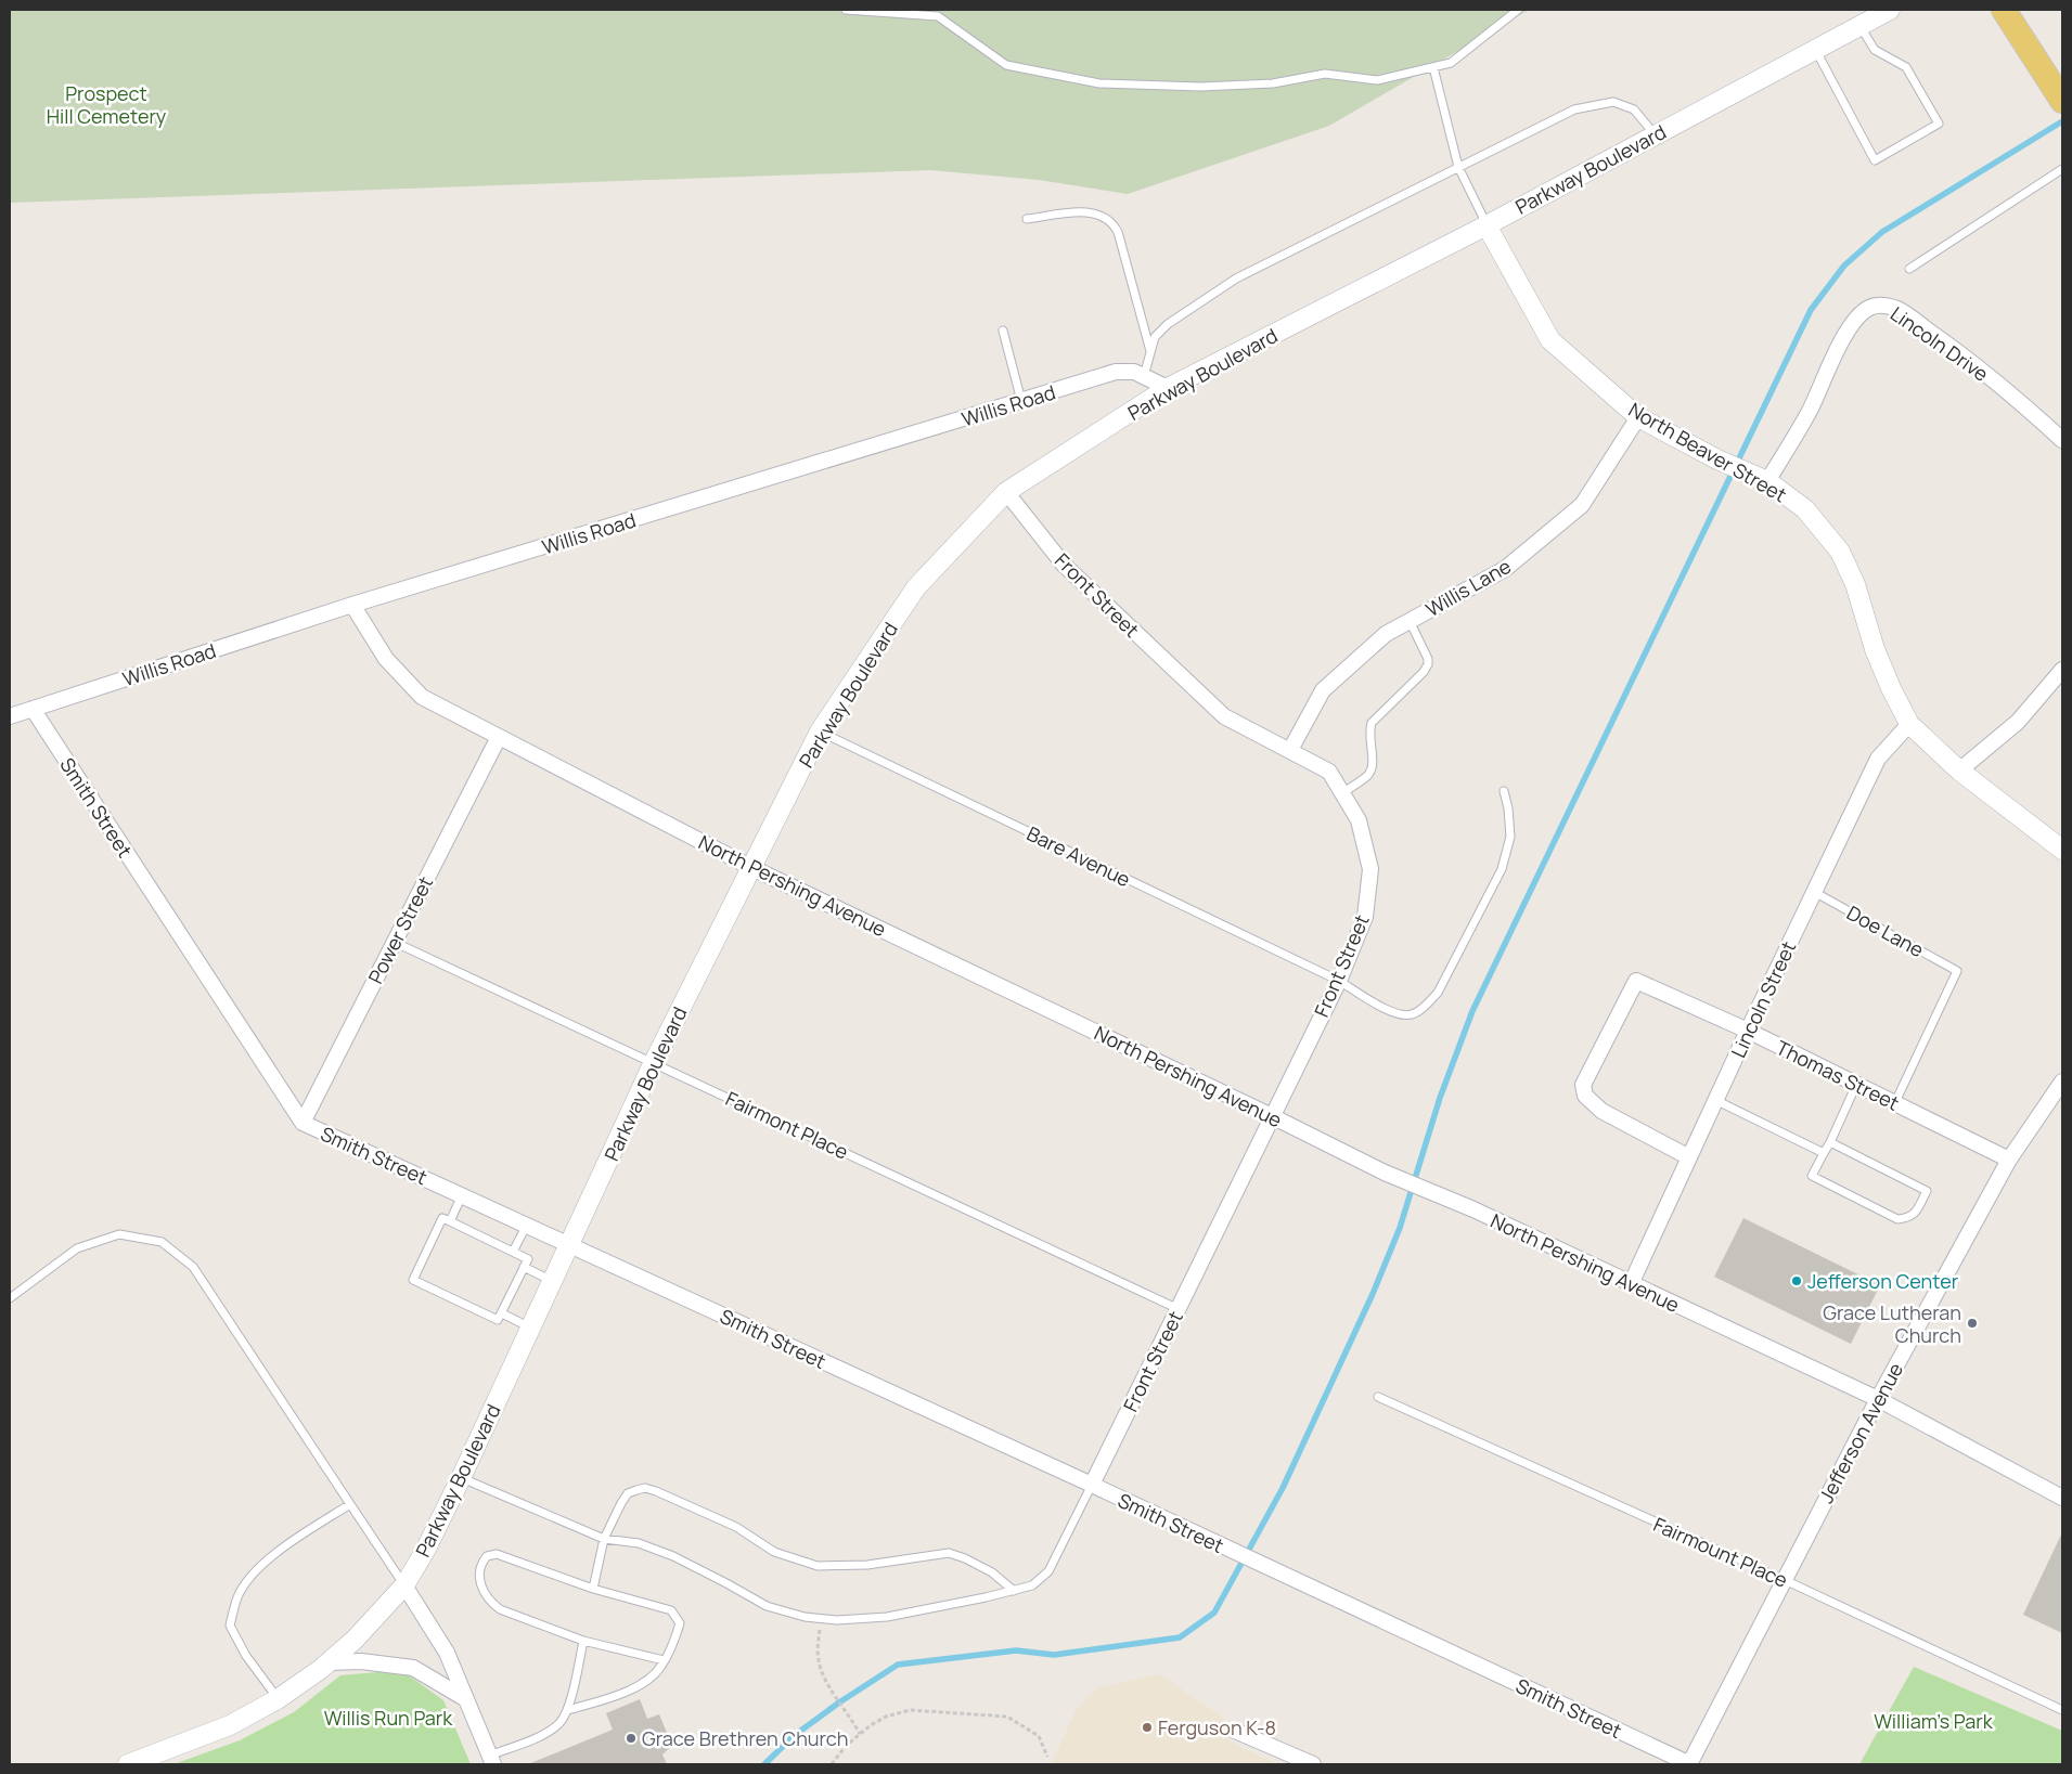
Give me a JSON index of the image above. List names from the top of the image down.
{
  "streets": {
    "street": [
      "Parkway Boulevard",
      "Lincoln Drive",
      "Willis Road",
      "North Beaver Street",
      "Willis Lane",
      "Front Street",
      "Smith Street",
      "North Pershing Avenue",
      "Power Street",
      "Lincoln Street",
      "Thomas Street",
      "Jefferson Avenue"
    ],
    "lane": [
      "Bare Avenue",
      "Doe Lane",
      "Fairmont Place",
      "Fairmount Place"
    ]
  },
  "crossings": [
    ["Parkway Boulevard", "Willis Road"],
    ["Parkway Boulevard", "North Beaver Street"],
    ["Parkway Boulevard", "Front Street"],
    ["Parkway Boulevard", "Smith Street"],
    ["Parkway Boulevard", "Bare Avenue"],
    ["Parkway Boulevard", "North Pershing Avenue"],
    ["Parkway Boulevard", "Fairmont Place"],
    ["Lincoln Drive", "North Beaver Street"],
    ["Willis Road", "Smith Street"],
    ["Willis Road", "North Pershing Avenue"],
    ["North Beaver Street", "Willis Lane"],
    ["North Beaver Street", "Lincoln Street"],
    ["Willis Lane", "Front Street"],
    ["Front Street", "Smith Street"],
    ["Front Street", "Bare Avenue"],
    ["Front Street", "North Pershing Avenue"],
    ["Front Street", "Fairmont Place"],
    ["Smith Street", "Power Street"],
    ["Smith Street", "Jefferson Avenue"],
    ["North Pershing Avenue", "Power Street"],
    ["North Pershing Avenue", "Lincoln Street"],
    ["North Pershing Avenue", "Jefferson Avenue"],
    ["Power Street", "Fairmont Place"],
    ["Doe Lane", "Lincoln Street"],
    ["Doe Lane", "Thomas Street"],
    ["Lincoln Street", "Thomas Street"],
    ["Thomas Street", "Jefferson Avenue"],
    ["Jefferson Avenue", "Fairmount Place"]
  ],
  "parks": ["Prospect Hill Cemetery", "Willis Run Park", "William's Park"],
  "places": [
    "Jefferson Center",
    "Grace Lutheran Church",
    "Ferguson K-8",
    "Grace Brethren Church"
  ]
}
